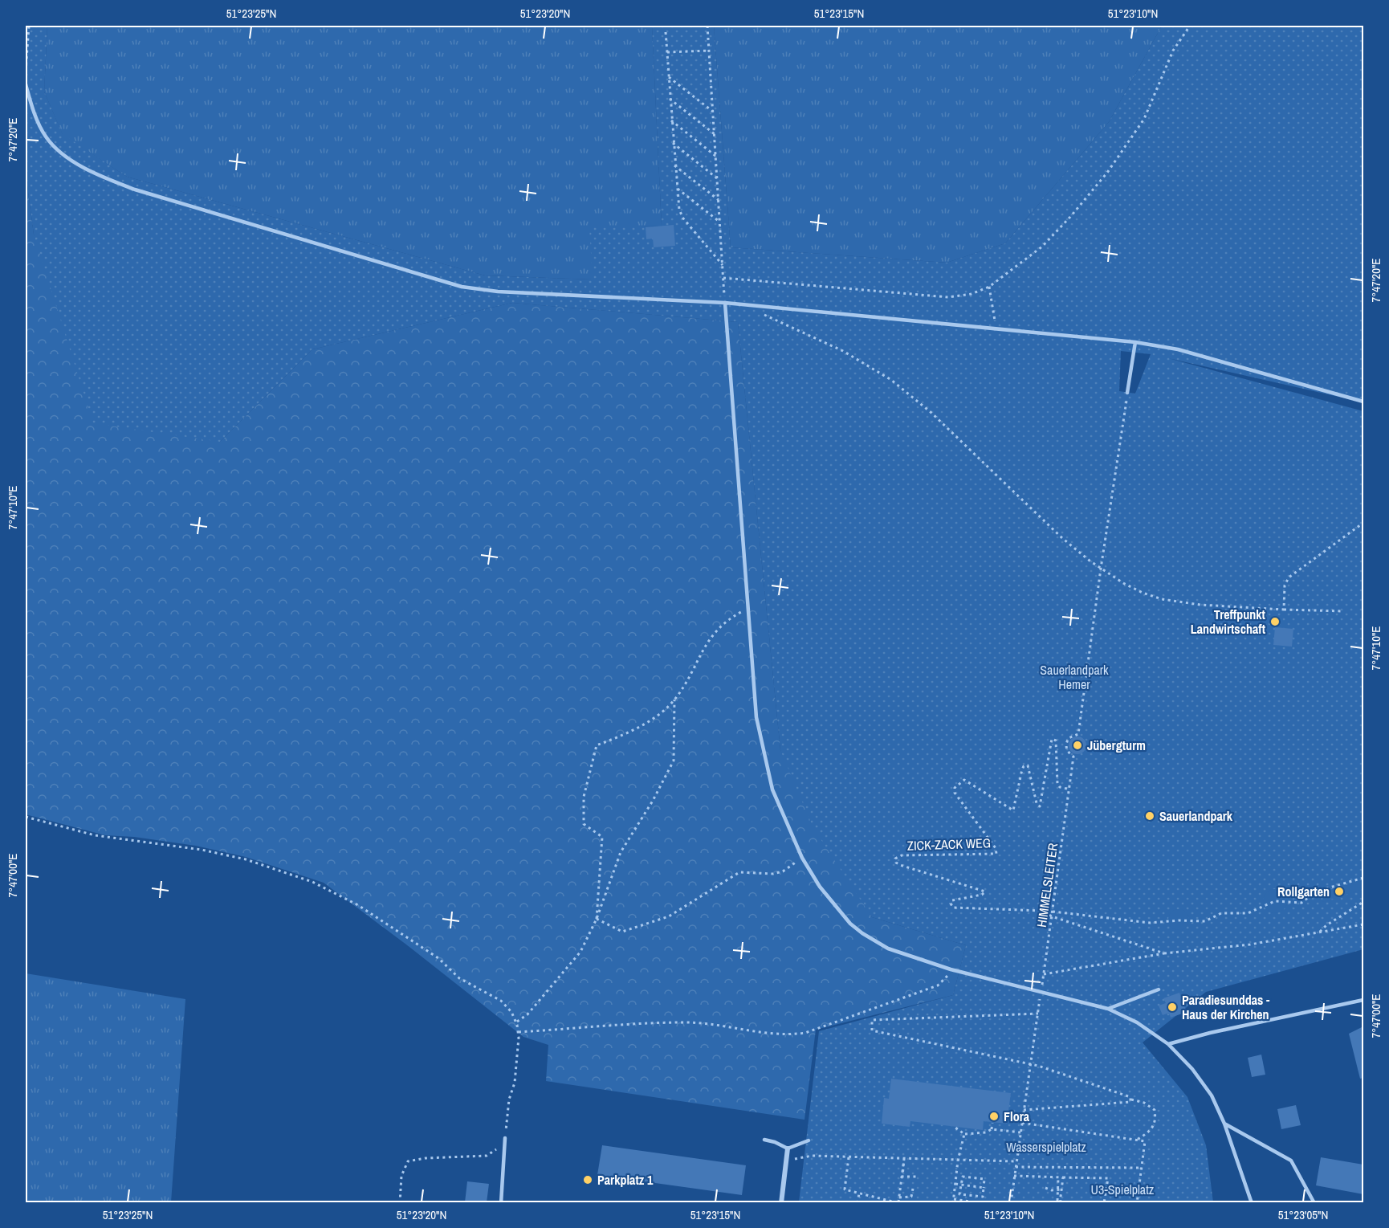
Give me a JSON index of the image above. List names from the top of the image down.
{
  "streets": {
    "path": ["ZICK-ZACK WEG", "HIMMELSLEITER"]
  },
  "crossings": [
    ["ZICK-ZACK WEG", "HIMMELSLEITER"]
  ],
  "parks": ["Sauerlandpark Hemer", "Wasserspielplatz", "U3-Spielplatz"],
  "places": [
    "Treffpunkt Landwirtschaft",
    "Jübergturm",
    "Sauerlandpark",
    "Rollgarten",
    "Paradiesunddas - Haus der Kirchen",
    "Flora",
    "Parkplatz 1"
  ],
  "coordinates": [
    "51°23'25\"N",
    "51°23'20\"N",
    "51°23'15\"N",
    "51°23'10\"N",
    "7°47'20\"E",
    "7°47'10\"E",
    "7°47'00\"E",
    "51°23'05\"N"
  ]
}
